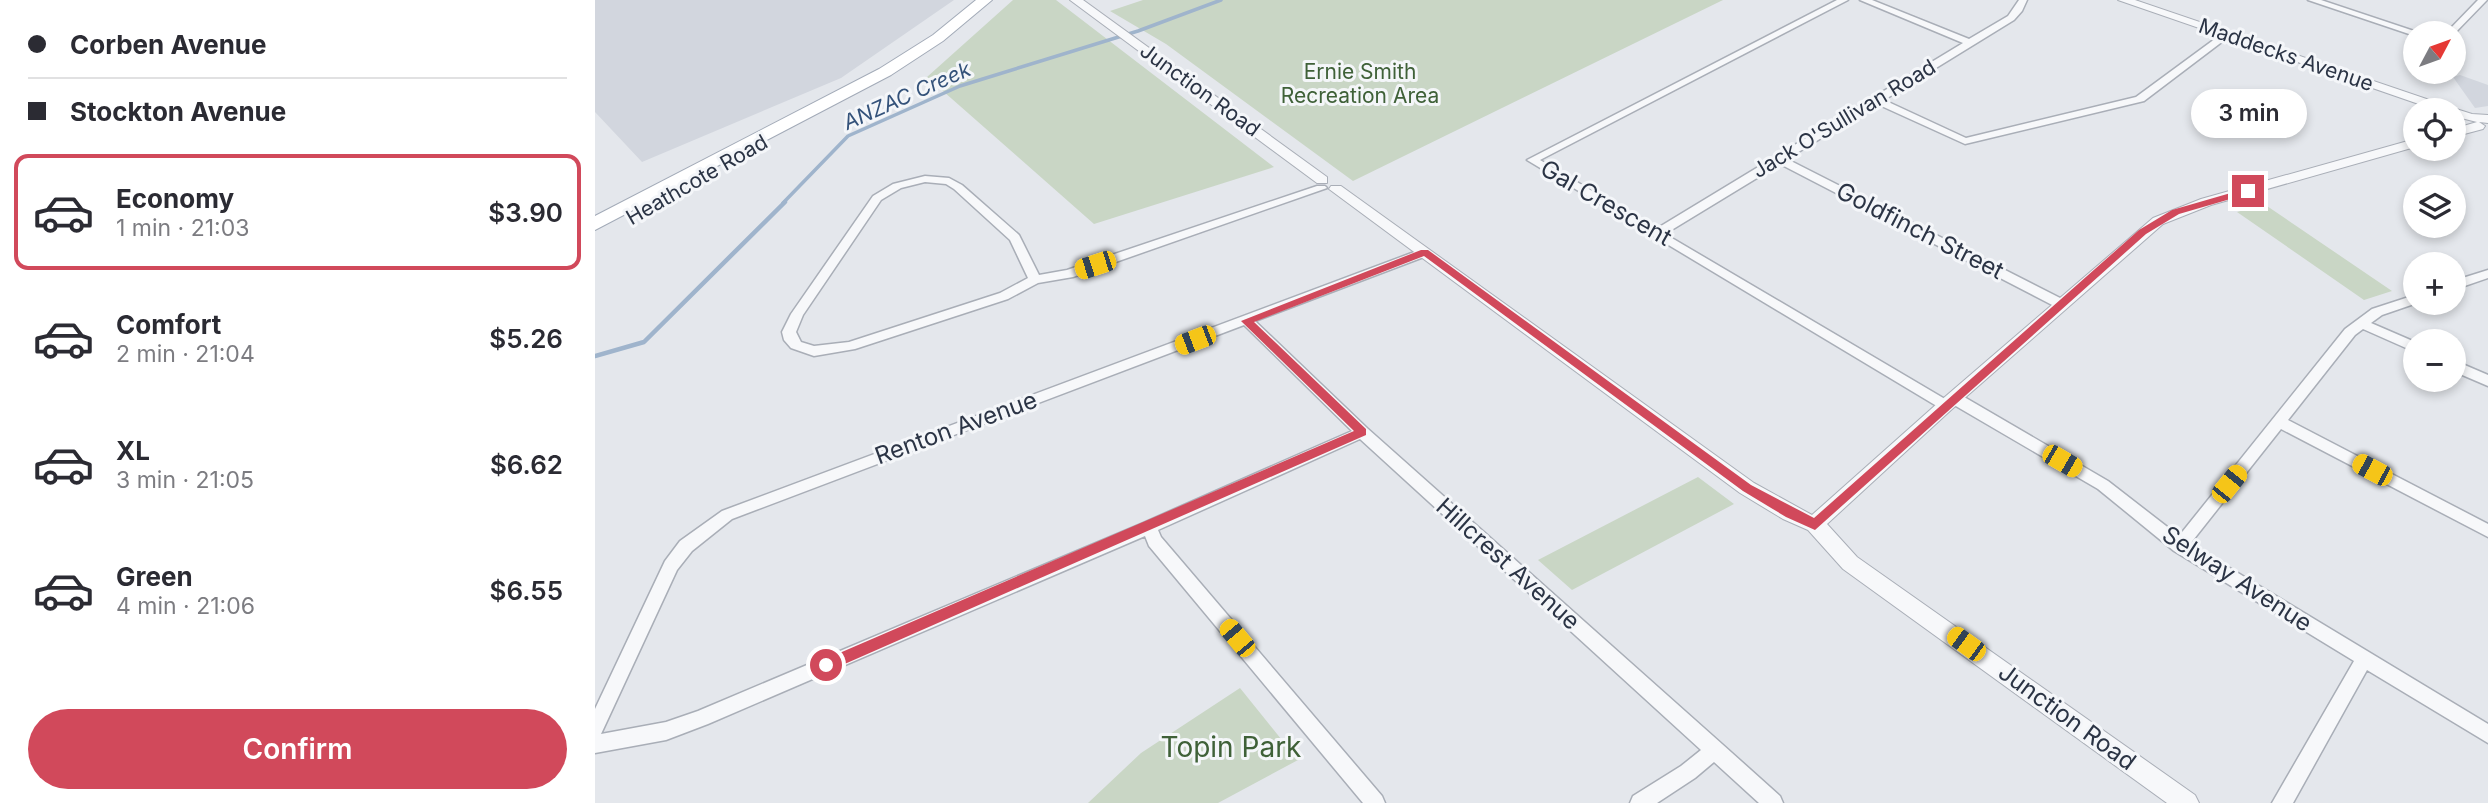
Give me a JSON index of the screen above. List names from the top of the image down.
{
  "streets": {
    "main road": ["Heathcote Road"],
    "street": [
      "Maddecks Avenue",
      "Junction Road",
      "Jack O'Sullivan Road",
      "Gal Crescent",
      "Goldfinch Street",
      "Renton Avenue",
      "Hillcrest Avenue",
      "Selway Avenue"
    ]
  },
  "crossings": [
    ["Junction Road", "Renton Avenue"],
    ["Jack O'Sullivan Road", "Gal Crescent"],
    ["Jack O'Sullivan Road", "Goldfinch Street"],
    ["Gal Crescent", "Selway Avenue"],
    ["Renton Avenue", "Hillcrest Avenue"]
  ],
  "water": ["ANZAC Creek"],
  "parks": ["Ernie Smith Recreation Area", "Topin Park"],
  "north": "top right",
  "page": {
    "banner": ["Corben Avenue", "Stockton Avenue"],
    "map_buttons": ["+", "−"],
    "bubble": "3 min",
    "list": [
      {
        "name": "Economy",
        "note": "1 min · 21:03",
        "value": "$3.90"
      },
      {
        "name": "Comfort",
        "note": "2 min · 21:04",
        "value": "$5.26"
      },
      {
        "name": "XL",
        "note": "3 min · 21:05",
        "value": "$6.62"
      },
      {
        "name": "Green",
        "note": "4 min · 21:06",
        "value": "$6.55"
      }
    ],
    "buttons": "Confirm"
  }
}
